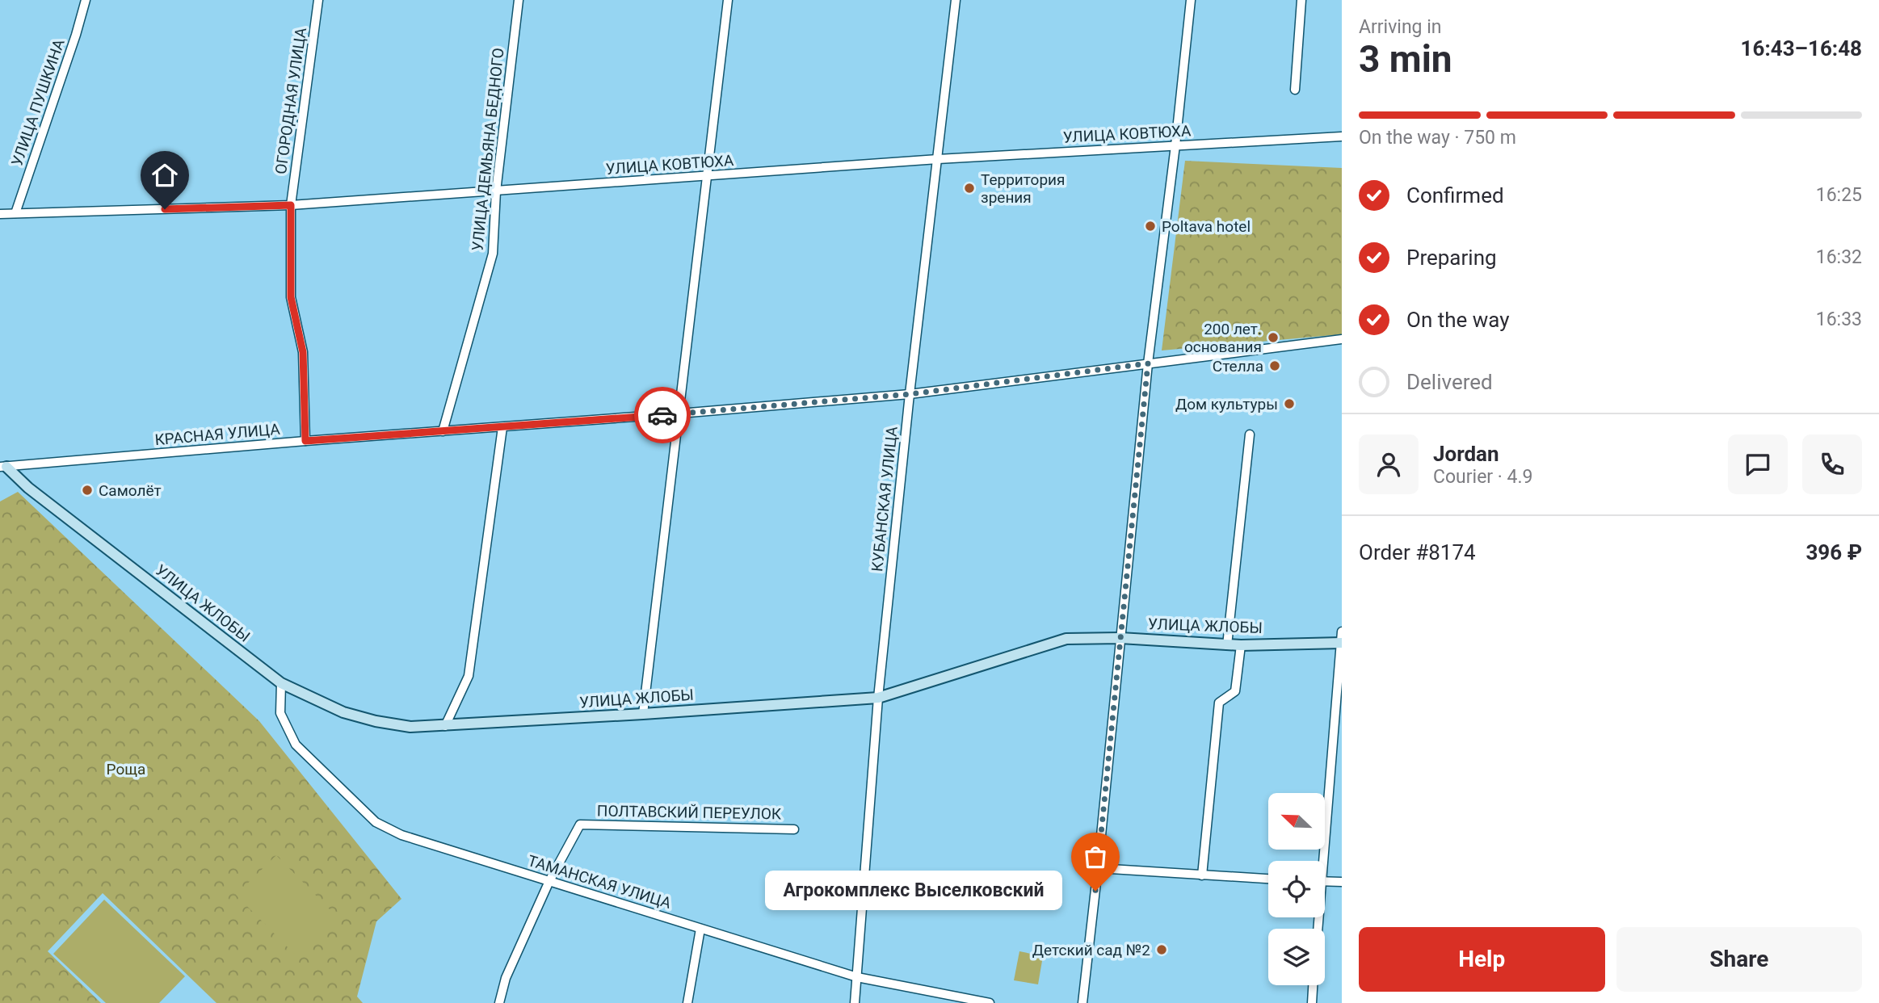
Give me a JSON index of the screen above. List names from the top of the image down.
{
  "streets": {
    "street": [
      "ОГОРОДНАЯ УЛИЦА",
      "УЛИЦА ПУШКИНА",
      "УЛИЦА КОВТЮХА",
      "УЛИЦА ДЕМЬЯНА БЕДНОГО",
      "КРАСНАЯ УЛИЦА",
      "КУБАНСКАЯ УЛИЦА",
      "УЛИЦА ЖЛОБЫ",
      "ПОЛТАВСКИЙ ПЕРЕУЛОК",
      "ТАМАНСКАЯ УЛИЦА"
    ]
  },
  "crossings": [
    ["ОГОРОДНАЯ УЛИЦА", "УЛИЦА КОВТЮХА"],
    ["ОГОРОДНАЯ УЛИЦА", "КРАСНАЯ УЛИЦА"],
    ["УЛИЦА ПУШКИНА", "УЛИЦА КОВТЮХА"],
    ["УЛИЦА КОВТЮХА", "УЛИЦА ДЕМЬЯНА БЕДНОГО"],
    ["УЛИЦА КОВТЮХА", "КУБАНСКАЯ УЛИЦА"],
    ["УЛИЦА ДЕМЬЯНА БЕДНОГО", "КРАСНАЯ УЛИЦА"],
    ["КРАСНАЯ УЛИЦА", "КУБАНСКАЯ УЛИЦА"],
    ["КРАСНАЯ УЛИЦА", "УЛИЦА ЖЛОБЫ"],
    ["КУБАНСКАЯ УЛИЦА", "УЛИЦА ЖЛОБЫ"],
    ["КУБАНСКАЯ УЛИЦА", "ТАМАНСКАЯ УЛИЦА"],
    ["УЛИЦА ЖЛОБЫ", "ТАМАНСКАЯ УЛИЦА"],
    ["ПОЛТАВСКИЙ ПЕРЕУЛОК", "ТАМАНСКАЯ УЛИЦА"]
  ],
  "parks": ["Роща"],
  "places": [
    "Территория зрения",
    "Poltava hotel",
    "200 лет. основания",
    "Стелла",
    "Дом культуры",
    "Самолёт",
    "Агрокомплекс Выселковский",
    "Детский сад №2"
  ],
  "north": "top left",
  "page": {
    "heading": ["3 min", "Arriving in", "16:43–16:48"],
    "panel": [
      "Jordan",
      "Courier · 4.9",
      "Order #8174",
      "396 ₽"
    ],
    "bar": "On the way · 750 m",
    "list": [
      ["Confirmed", "16:25"],
      ["Preparing", "16:32"],
      ["On the way", "16:33"],
      "Delivered"
    ],
    "bubble": "Агрокомплекс Выселковский",
    "buttons": ["Help", "Share"]
  }
}
